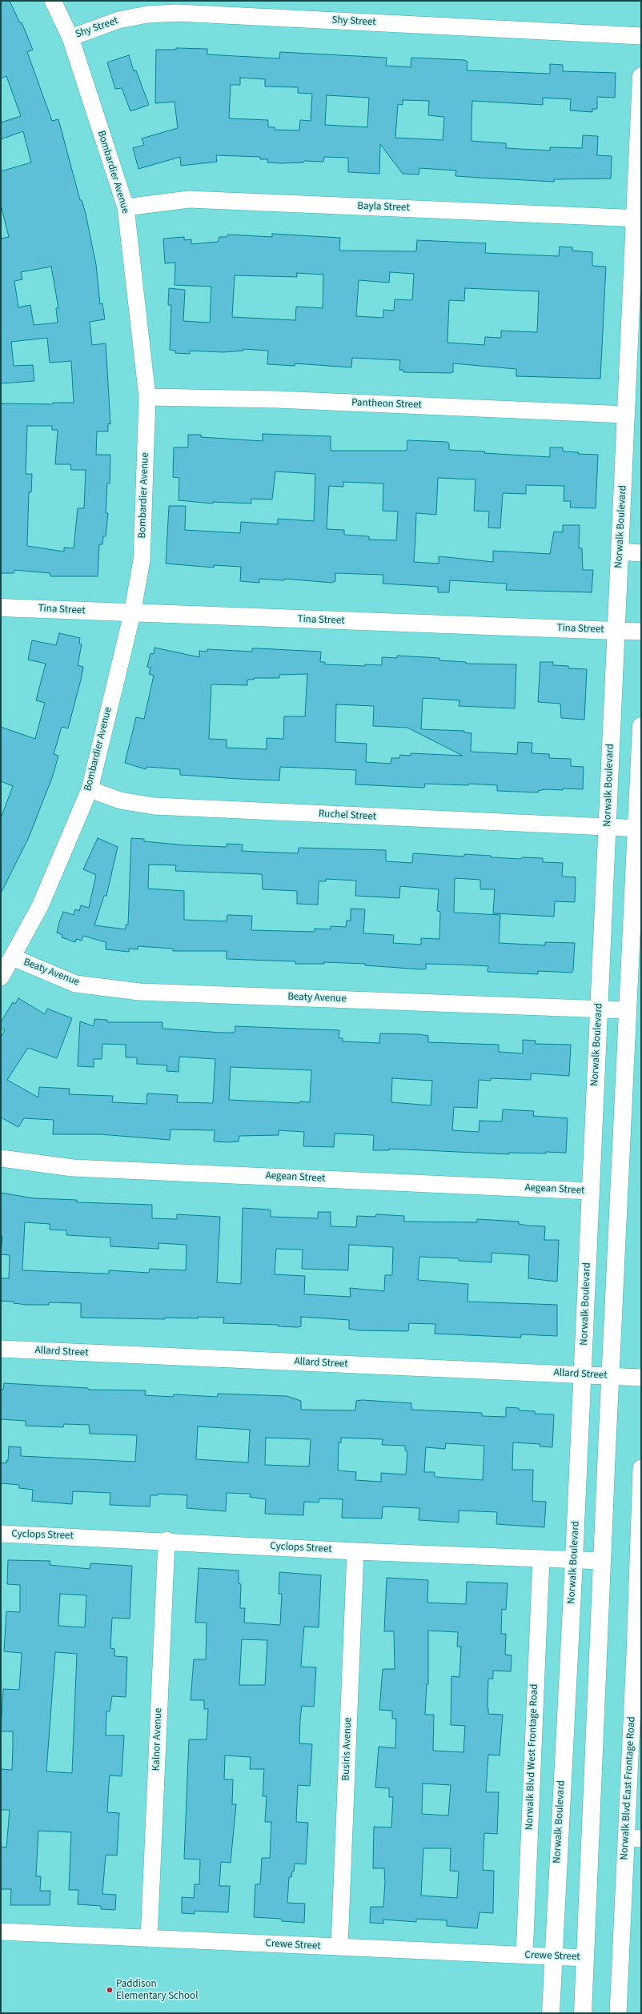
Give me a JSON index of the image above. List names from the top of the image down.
{
  "streets": {
    "main road": ["Norwalk Boulevard", "Tina Street"],
    "street": [
      "Shy Street",
      "Bombardier Avenue",
      "Bayla Street",
      "Pantheon Street",
      "Ruchel Street",
      "Beaty Avenue",
      "Aegean Street",
      "Allard Street",
      "Cyclops Street",
      "Kalnor Avenue",
      "Busiris Avenue",
      "Norwalk Blvd West Frontage Road",
      "Norwalk Blvd East Frontage Road",
      "Crewe Street"
    ]
  },
  "crossings": [
    ["Shy Street", "Bombardier Avenue"],
    ["Bombardier Avenue", "Bayla Street"],
    ["Bombardier Avenue", "Pantheon Street"],
    ["Bombardier Avenue", "Tina Street"],
    ["Bombardier Avenue", "Ruchel Street"],
    ["Bombardier Avenue", "Beaty Avenue"],
    ["Bayla Street", "Norwalk Boulevard"],
    ["Pantheon Street", "Norwalk Boulevard"],
    ["Norwalk Boulevard", "Tina Street"],
    ["Norwalk Boulevard", "Ruchel Street"],
    ["Norwalk Boulevard", "Beaty Avenue"],
    ["Norwalk Boulevard", "Aegean Street"],
    ["Norwalk Boulevard", "Allard Street"],
    ["Norwalk Boulevard", "Cyclops Street"],
    ["Norwalk Boulevard", "Crewe Street"],
    ["Cyclops Street", "Kalnor Avenue"],
    ["Cyclops Street", "Busiris Avenue"],
    ["Cyclops Street", "Norwalk Blvd West Frontage Road"],
    ["Kalnor Avenue", "Crewe Street"],
    ["Busiris Avenue", "Crewe Street"],
    ["Norwalk Blvd West Frontage Road", "Crewe Street"]
  ],
  "places": ["Paddison Elementary School"]
}
